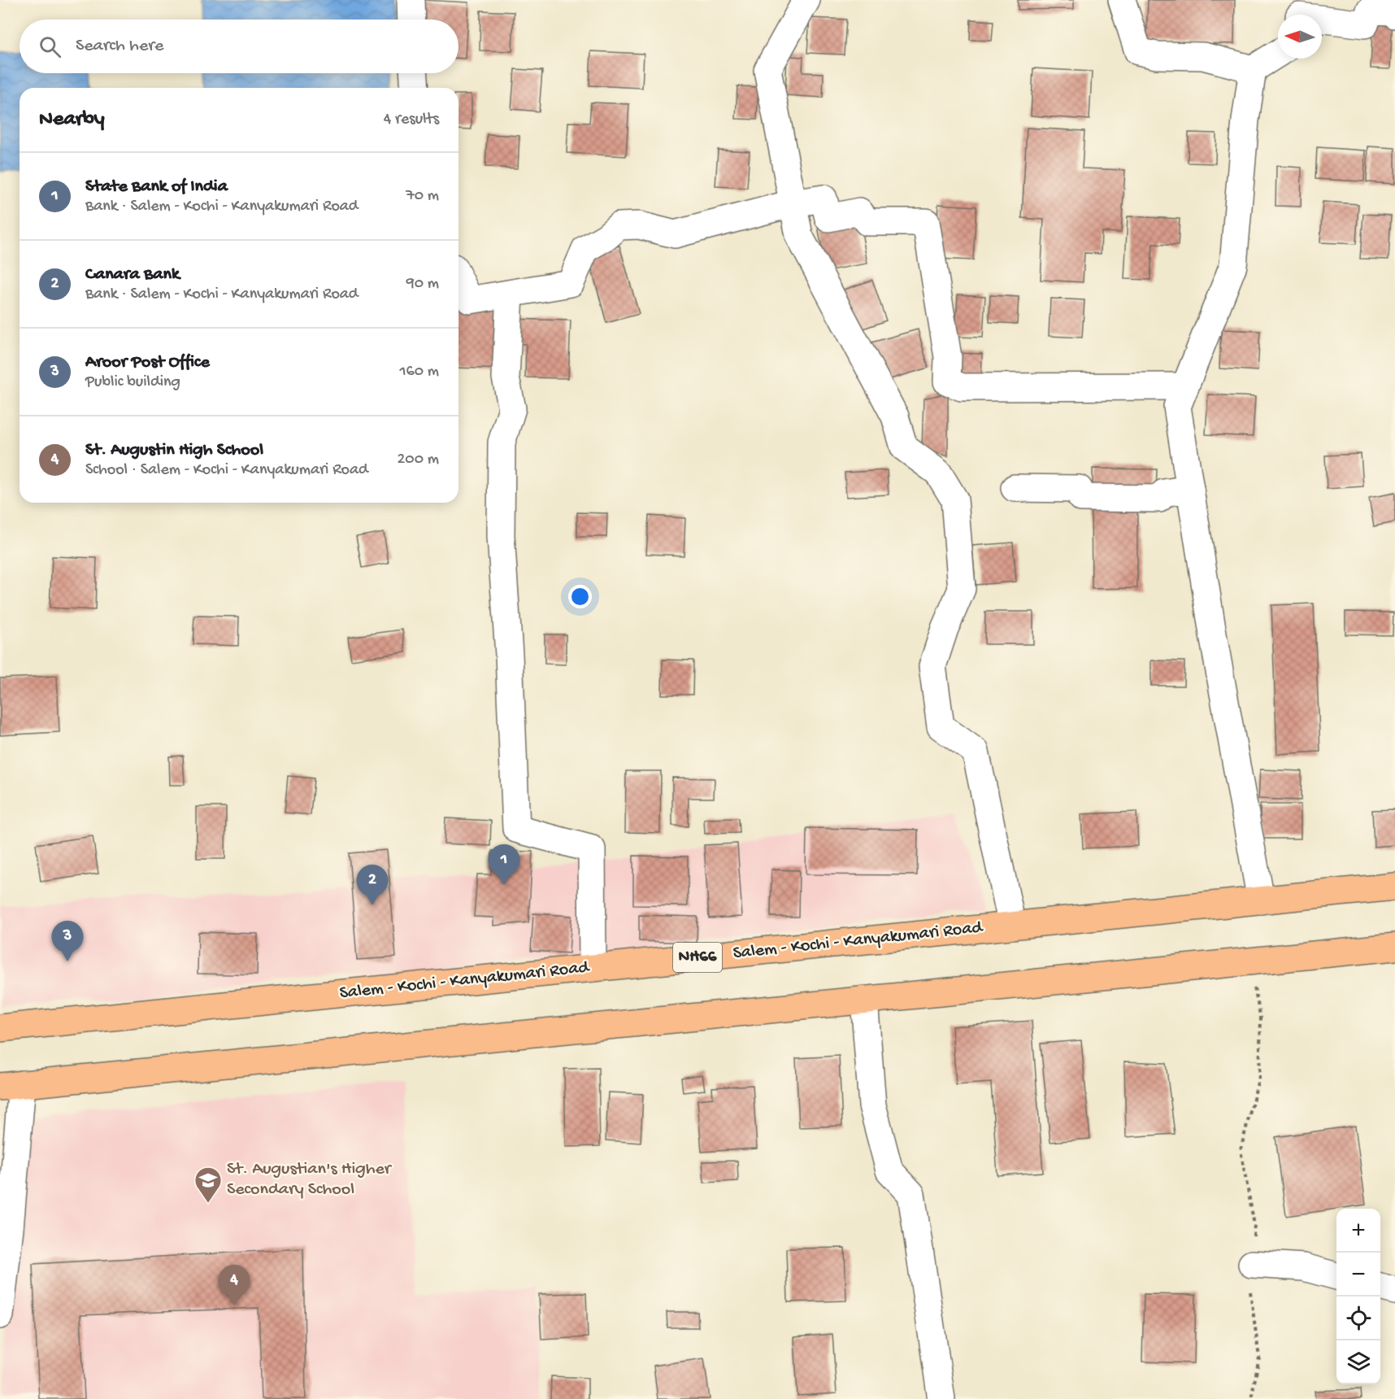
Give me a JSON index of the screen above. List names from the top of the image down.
{
  "streets": {
    "highway": ["Salem - Kochi - Kanyakumari Road", "NH66"]
  },
  "places": {
    "school or university": ["St. Augustian's Higher Secondary School"]
  },
  "north": "left",
  "page": {
    "search": "Search here",
    "heading": ["Nearby", "4 results"],
    "list": [
      {
        "mark": "1",
        "name": "State Bank of India",
        "note": "Bank · Salem - Kochi - Kanyakumari Road",
        "value": "70 m"
      },
      {
        "mark": "2",
        "name": "Canara Bank",
        "note": "Bank · Salem - Kochi - Kanyakumari Road",
        "value": "90 m"
      },
      {
        "mark": "3",
        "name": "Aroor Post Office",
        "note": "Public building",
        "value": "160 m"
      },
      {
        "mark": "4",
        "name": "St. Augustin High School",
        "note": "School · Salem - Kochi - Kanyakumari Road",
        "value": "200 m"
      }
    ],
    "pins": [
      "1",
      "2",
      "3",
      "4"
    ],
    "map_buttons": ["+", "−"]
  }
}
